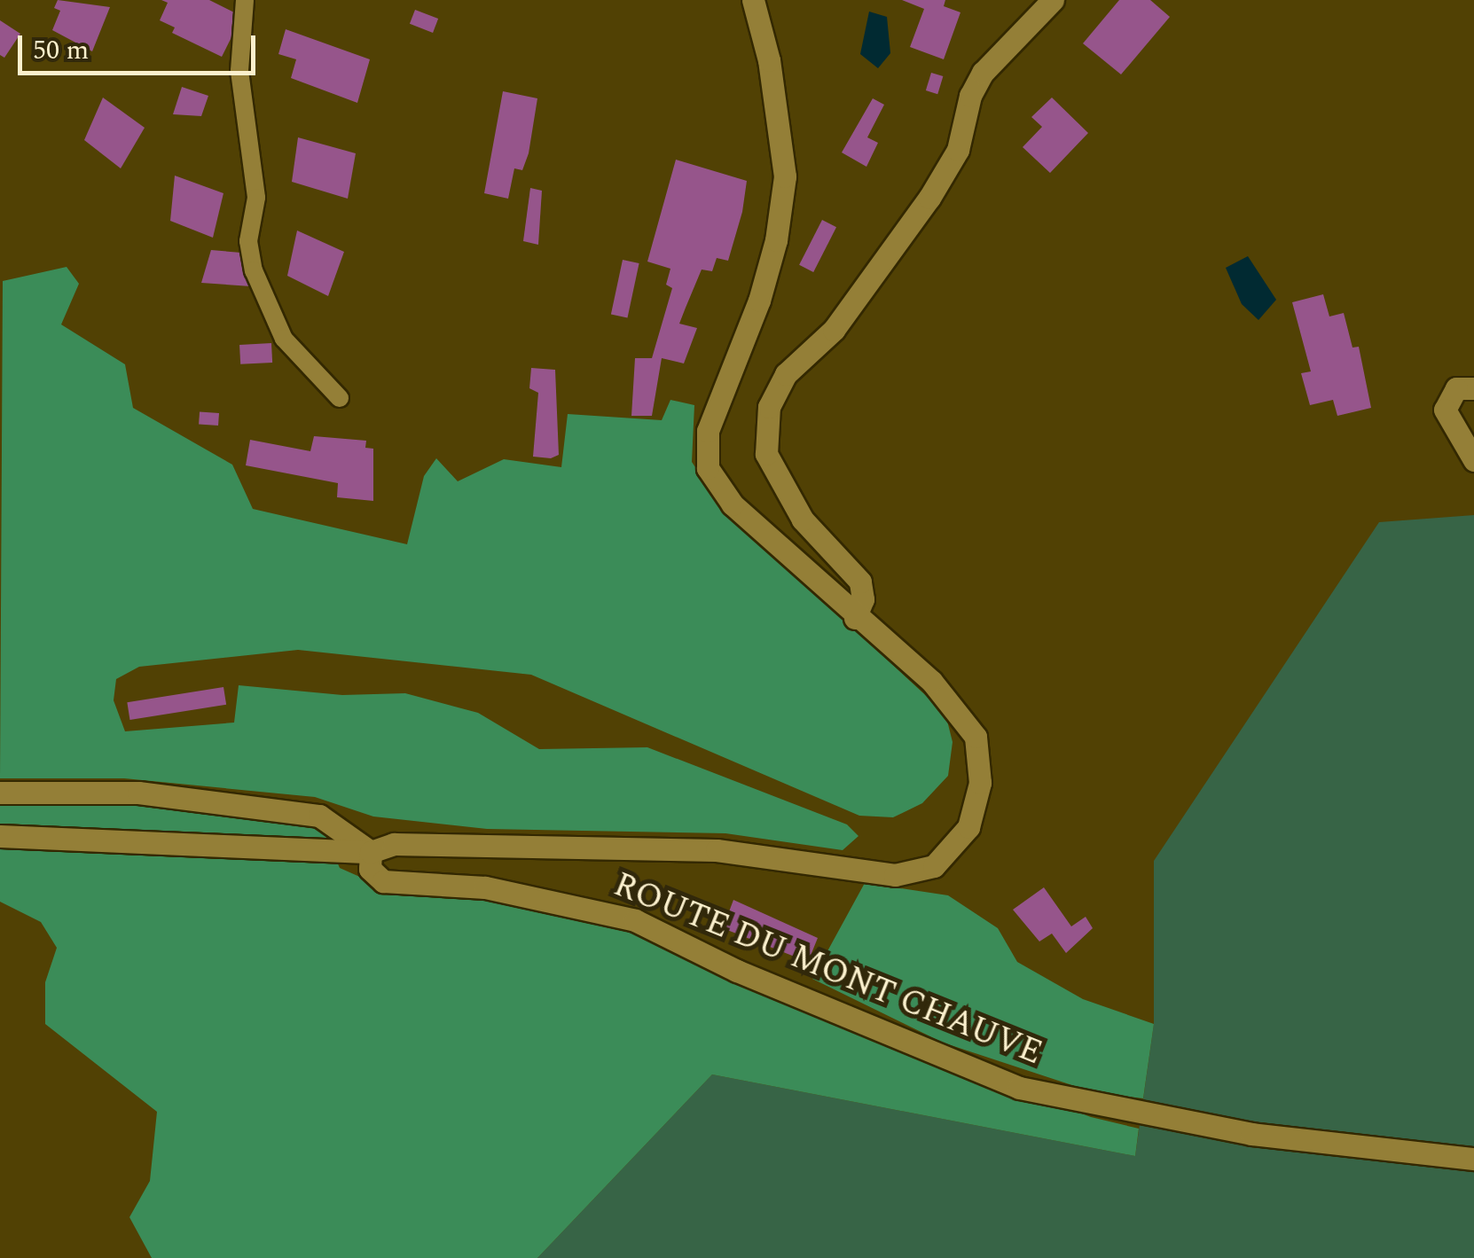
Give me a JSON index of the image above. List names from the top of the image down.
{
  "streets": {
    "street": ["ROUTE DU MONT CHAUVE"]
  },
  "scale_bar": "50 m"
}
